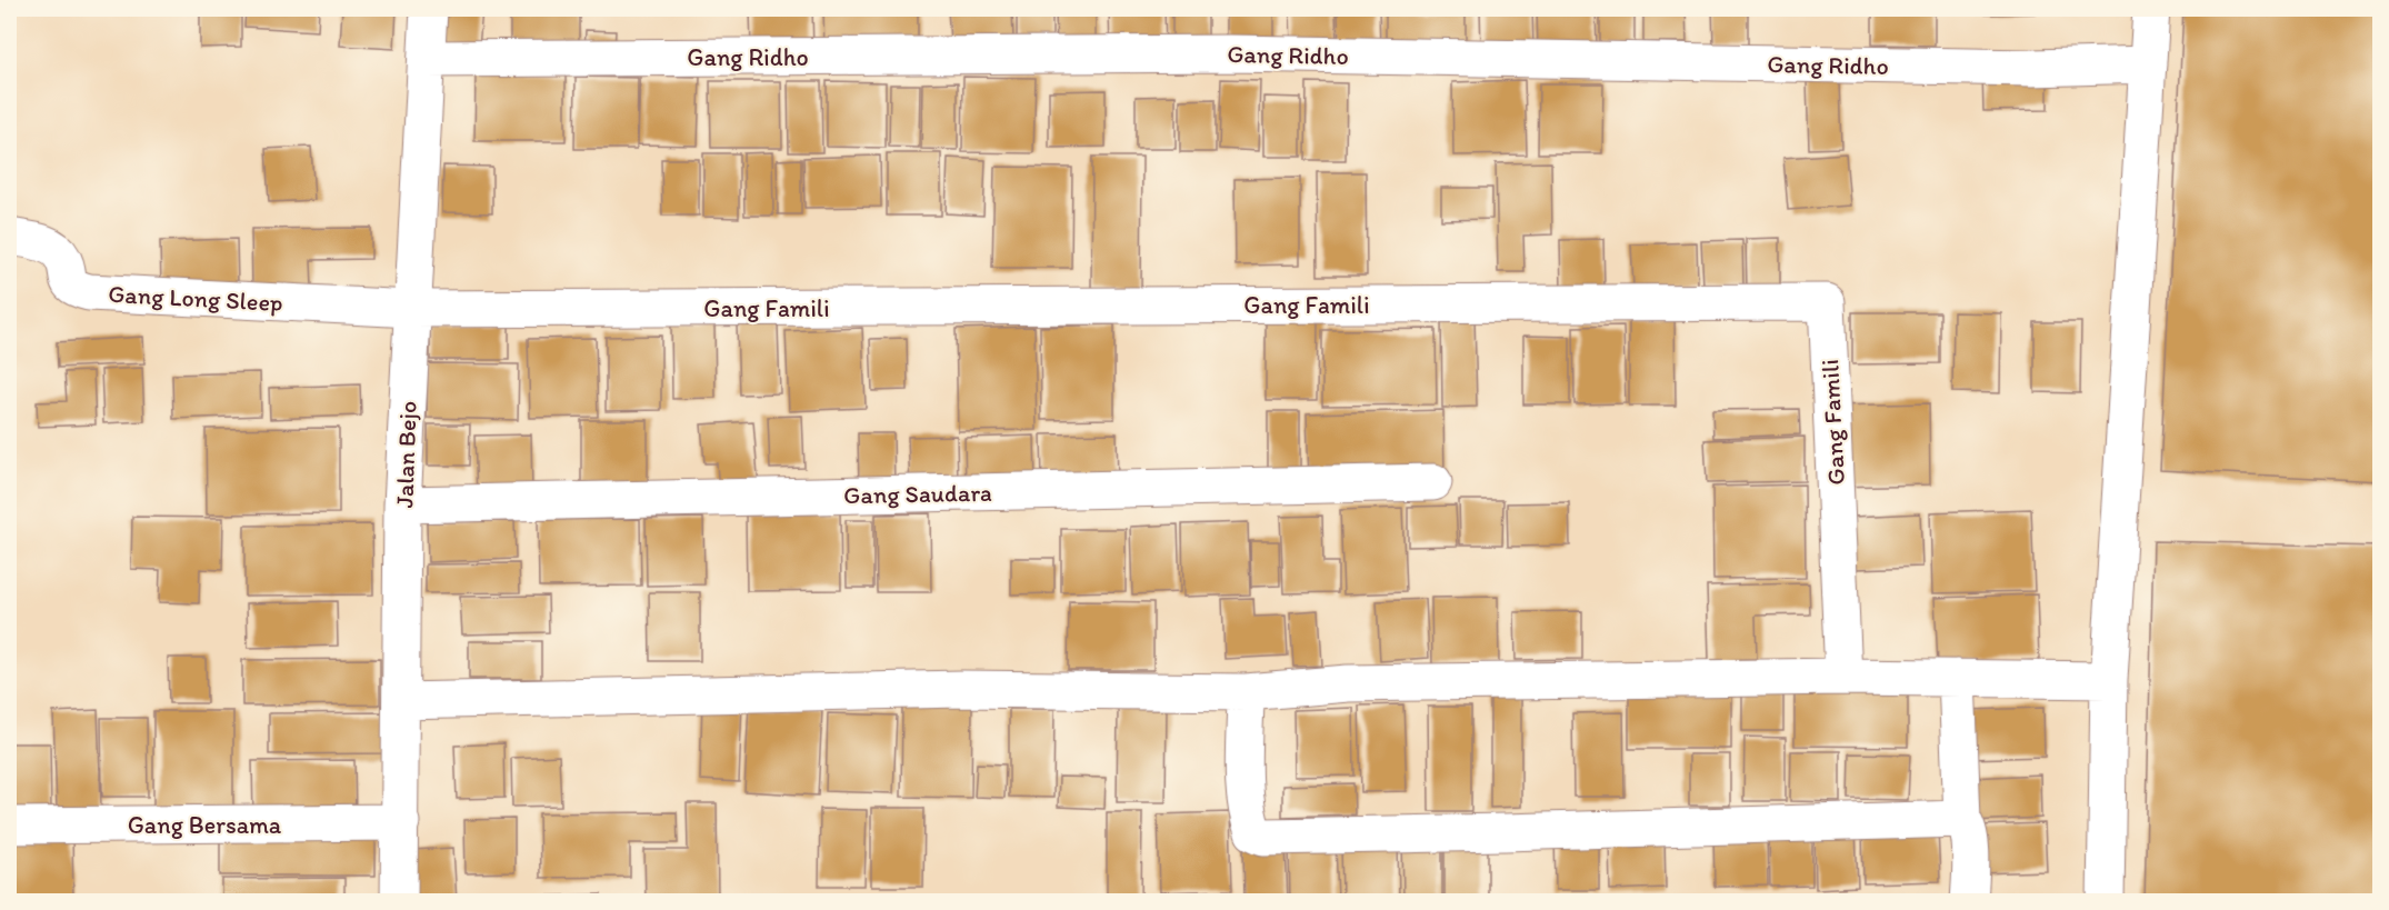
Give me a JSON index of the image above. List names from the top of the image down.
{
  "streets": {
    "street": [
      "Gang Ridho",
      "Gang Long Sleep",
      "Gang Famili",
      "Jalan Bejo",
      "Gang Saudara",
      "Gang Bersama"
    ]
  },
  "crossings": [
    ["Gang Ridho", "Jalan Bejo"],
    ["Gang Long Sleep", "Gang Famili"],
    ["Gang Long Sleep", "Jalan Bejo"],
    ["Gang Famili", "Jalan Bejo"],
    ["Jalan Bejo", "Gang Saudara"],
    ["Jalan Bejo", "Gang Bersama"]
  ]
}
